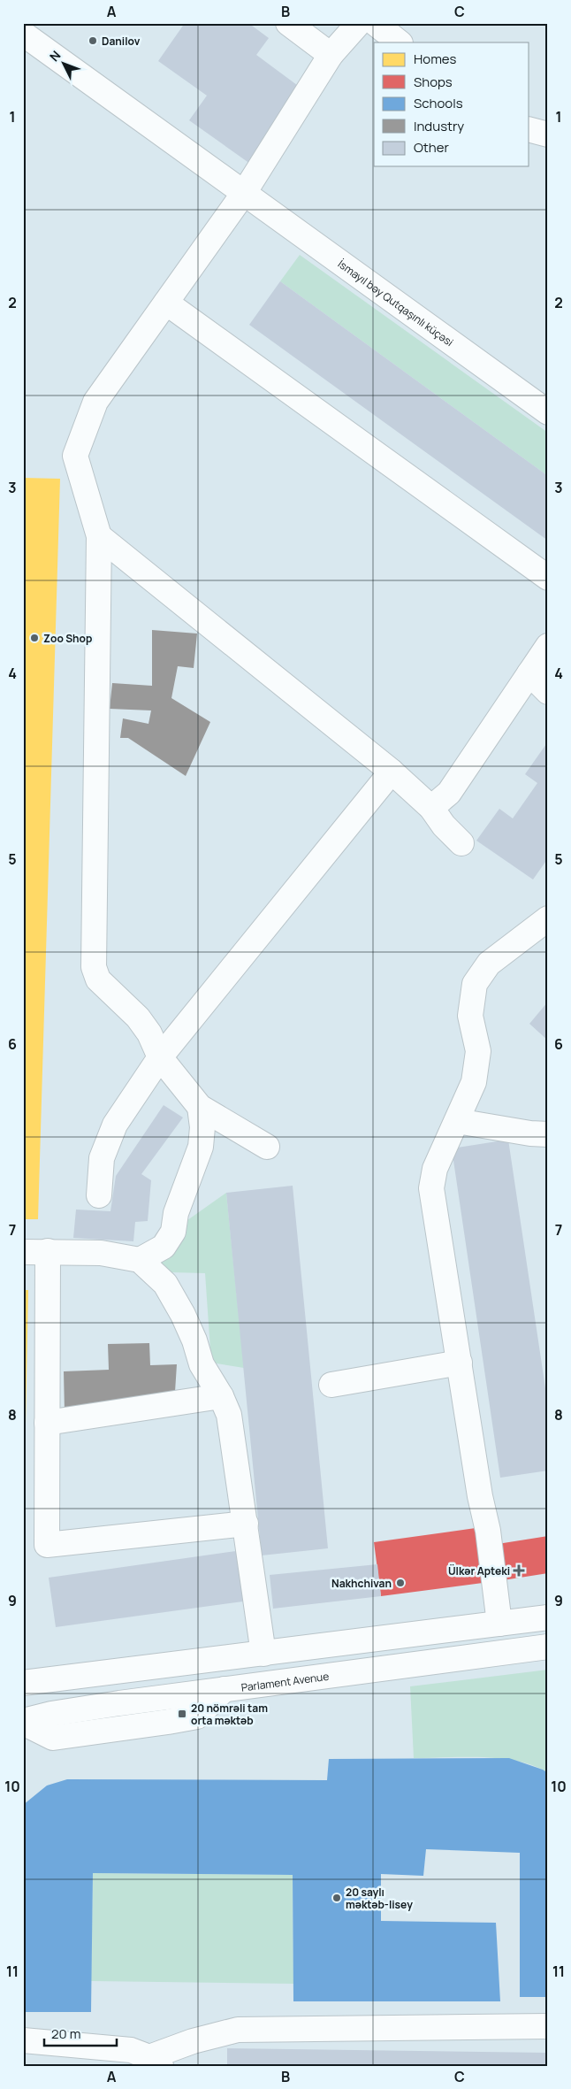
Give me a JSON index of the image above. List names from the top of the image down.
{
  "streets": {
    "main road": ["İsmayıl bəy Qutqaşınlı küçəsi", "Parlament Avenue"]
  },
  "places": {
    "other": [
      "Danilov",
      "Zoo Shop",
      "Nakhchivan",
      "20 saylı məktəb-lisey"
    ],
    "health": ["Ülkər Apteki"],
    "transit": ["20 nömrəli tam orta məktəb"]
  },
  "legend": [
    "Homes",
    "Shops",
    "Schools",
    "Industry",
    "Other"
  ],
  "scale_bar": "20 m",
  "north": "top left",
  "grid": {
    "columns": ["A", "B", "C"],
    "rows": [
      "1",
      "2",
      "3",
      "4",
      "5",
      "6",
      "7",
      "8",
      "9",
      "10",
      "11"
    ]
  }
}
